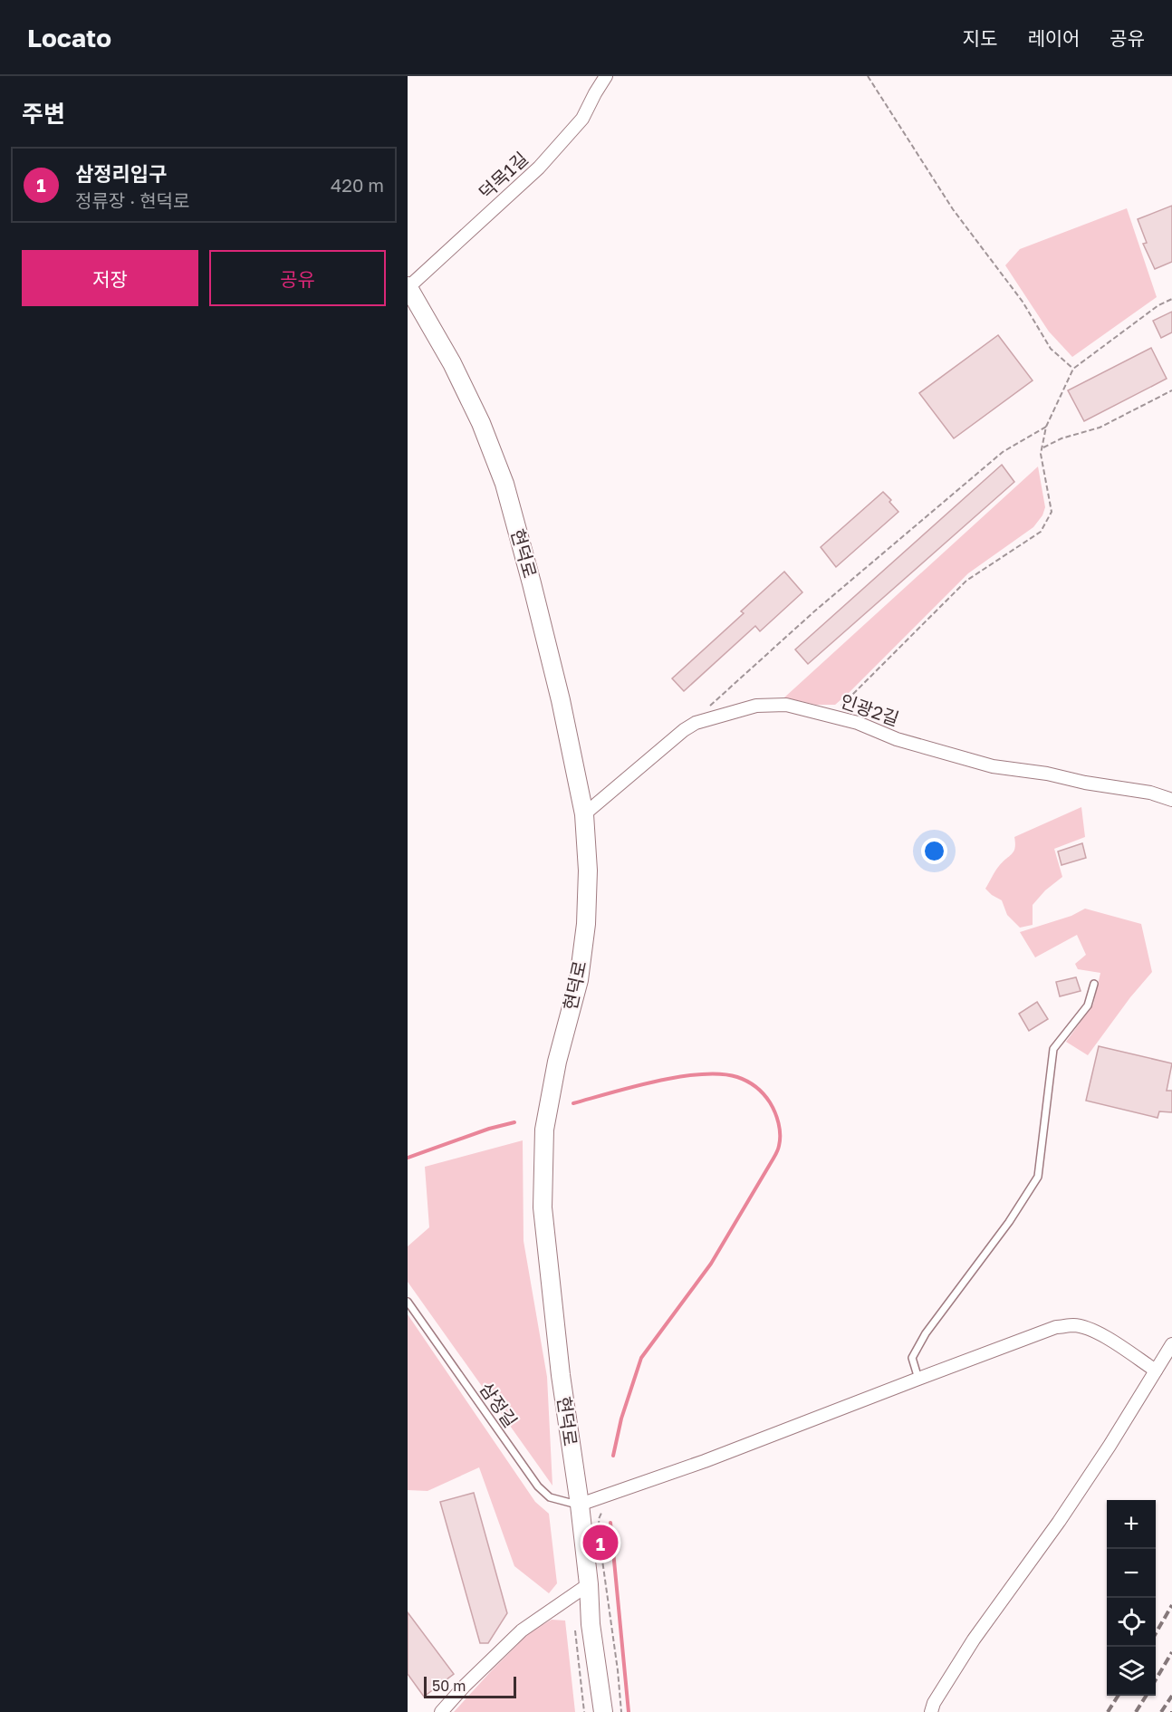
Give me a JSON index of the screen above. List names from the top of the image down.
{
  "streets": {
    "main road": ["현덕로"],
    "street": ["덕목1길", "인광2길"],
    "lane": ["삼정길"]
  },
  "crossings": [
    ["덕목1길", "현덕로"],
    ["현덕로", "인광2길"],
    ["현덕로", "삼정길"]
  ],
  "scale_bar": "50 m",
  "page": {
    "header": "Locato",
    "nav": ["지도", "레이어", "공유"],
    "heading": "주변",
    "list": [
      {
        "mark": "1",
        "name": "삼정리입구",
        "note": "정류장 · 현덕로",
        "value": "420 m"
      }
    ],
    "buttons": ["저장", "공유"],
    "map_buttons": ["+", "−"],
    "pins": "1",
    "scale": "50 m"
  }
}
